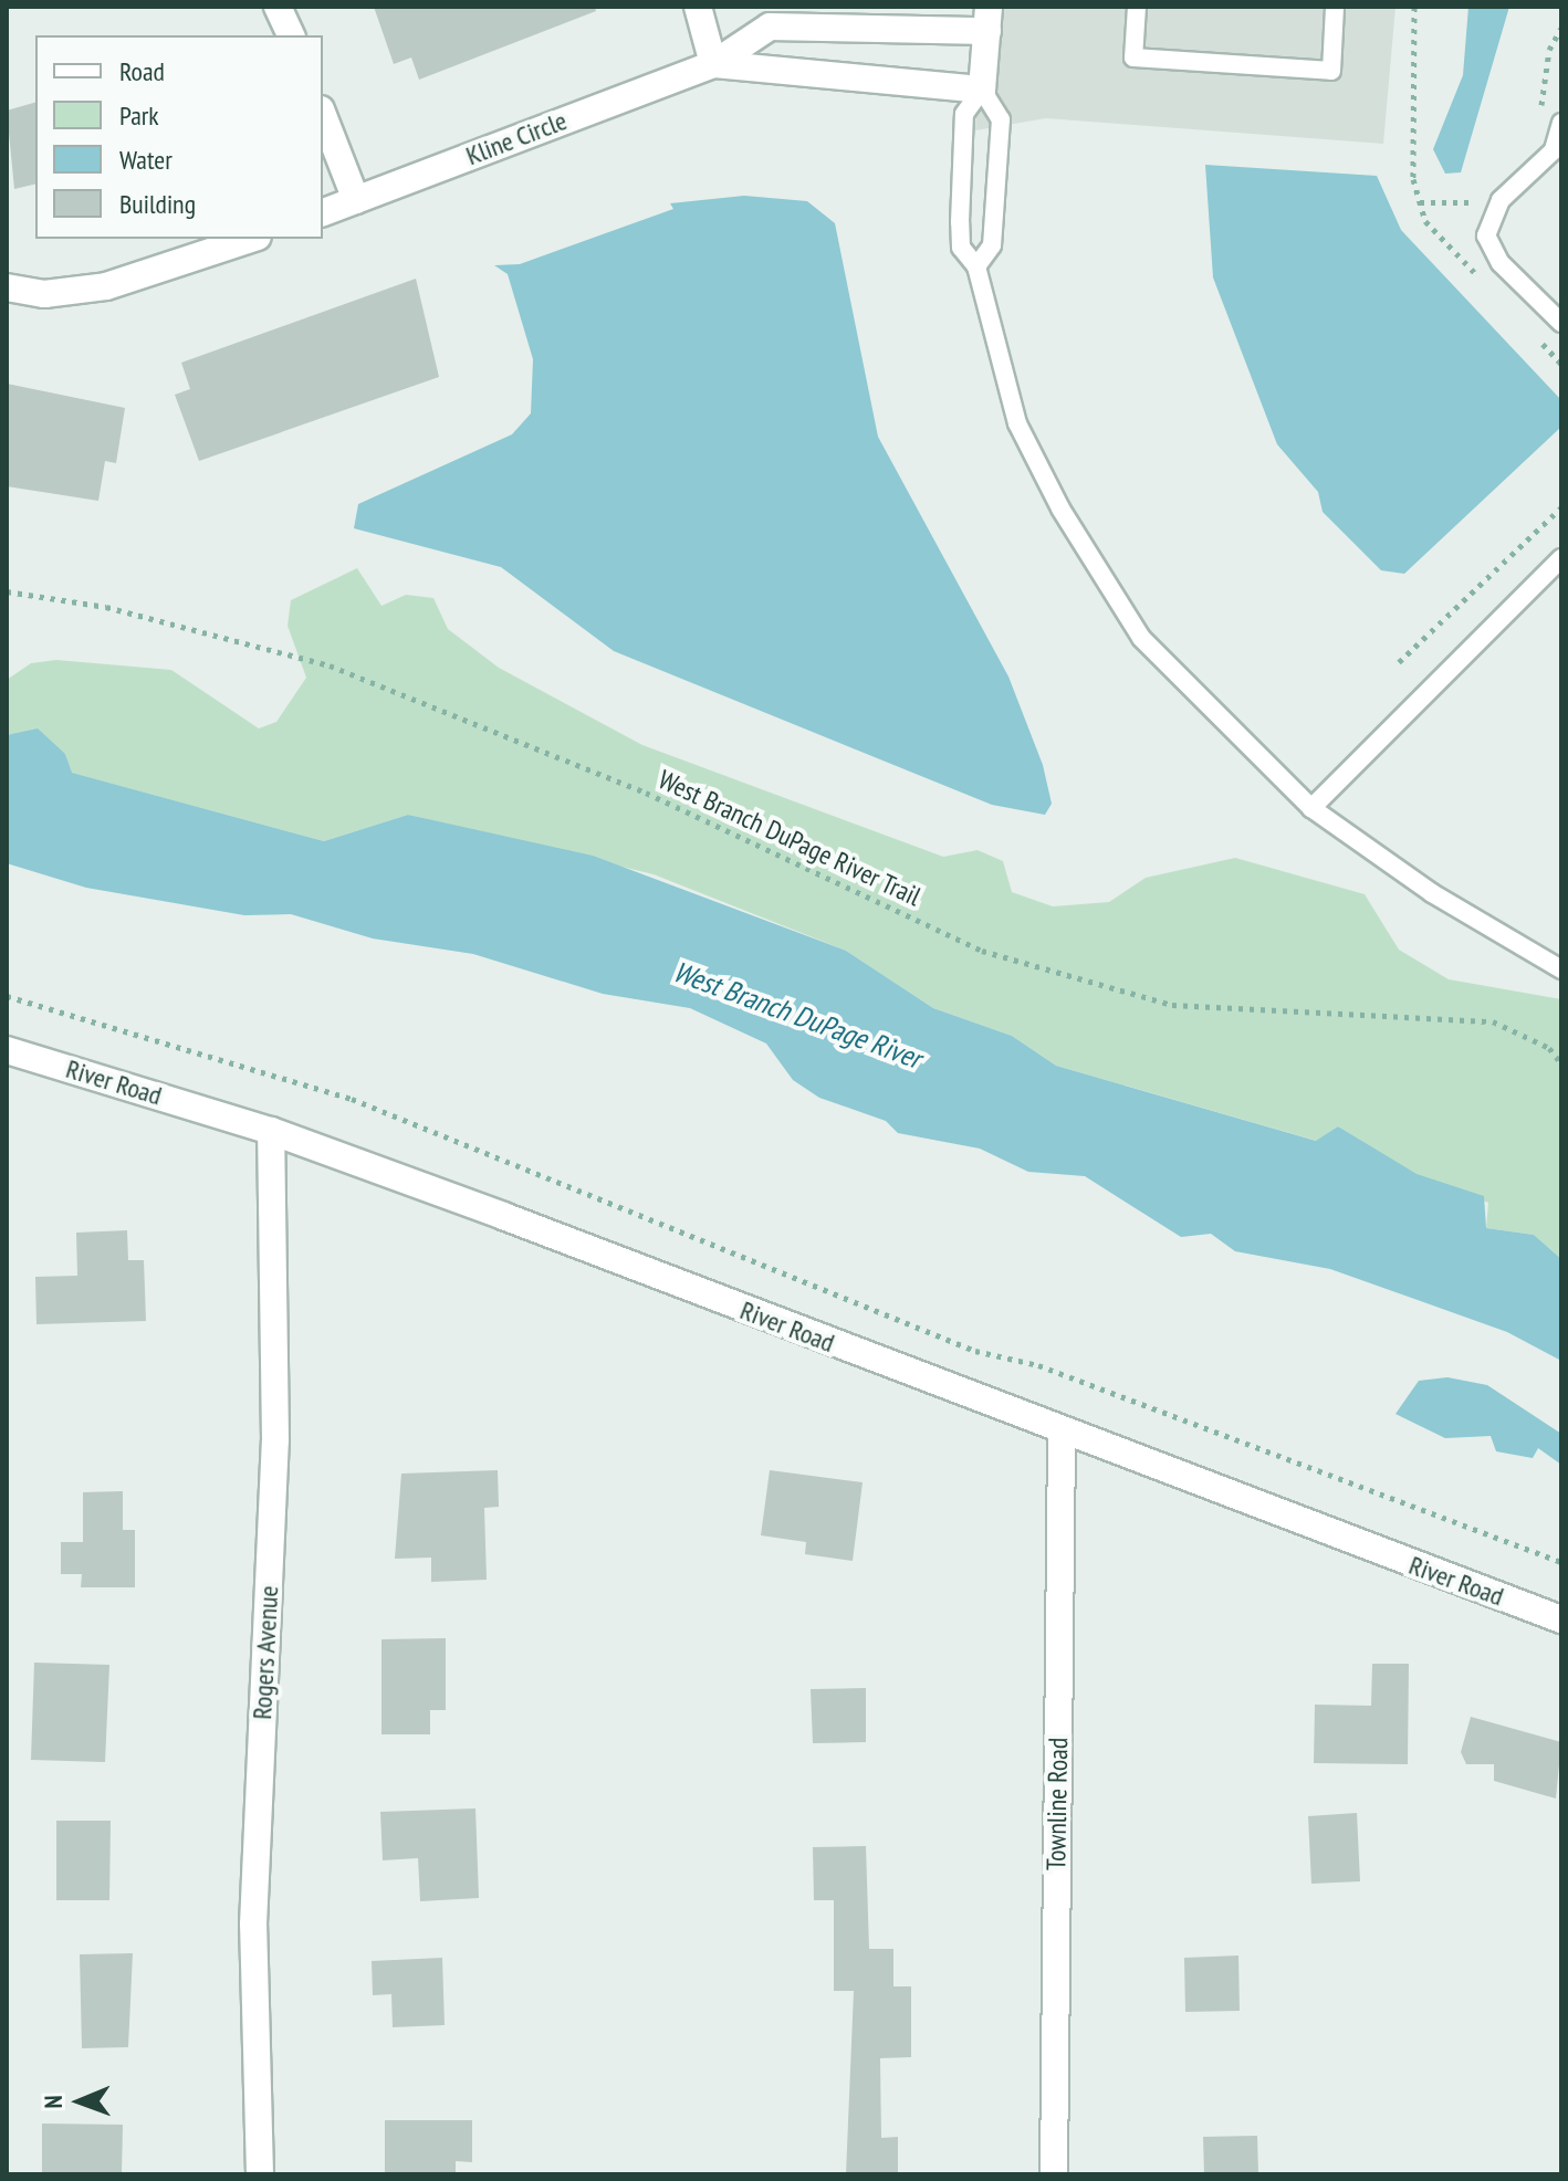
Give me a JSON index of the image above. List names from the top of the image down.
{
  "streets": {
    "street": [
      "Kline Circle",
      "River Road",
      "Rogers Avenue",
      "Townline Road"
    ],
    "path": ["West Branch DuPage River Trail"]
  },
  "crossings": [
    ["River Road", "Rogers Avenue"],
    ["River Road", "Townline Road"]
  ],
  "water": ["West Branch DuPage River"],
  "legend": [
    "Road",
    "Park",
    "Water",
    "Building"
  ],
  "north": "left"
}
